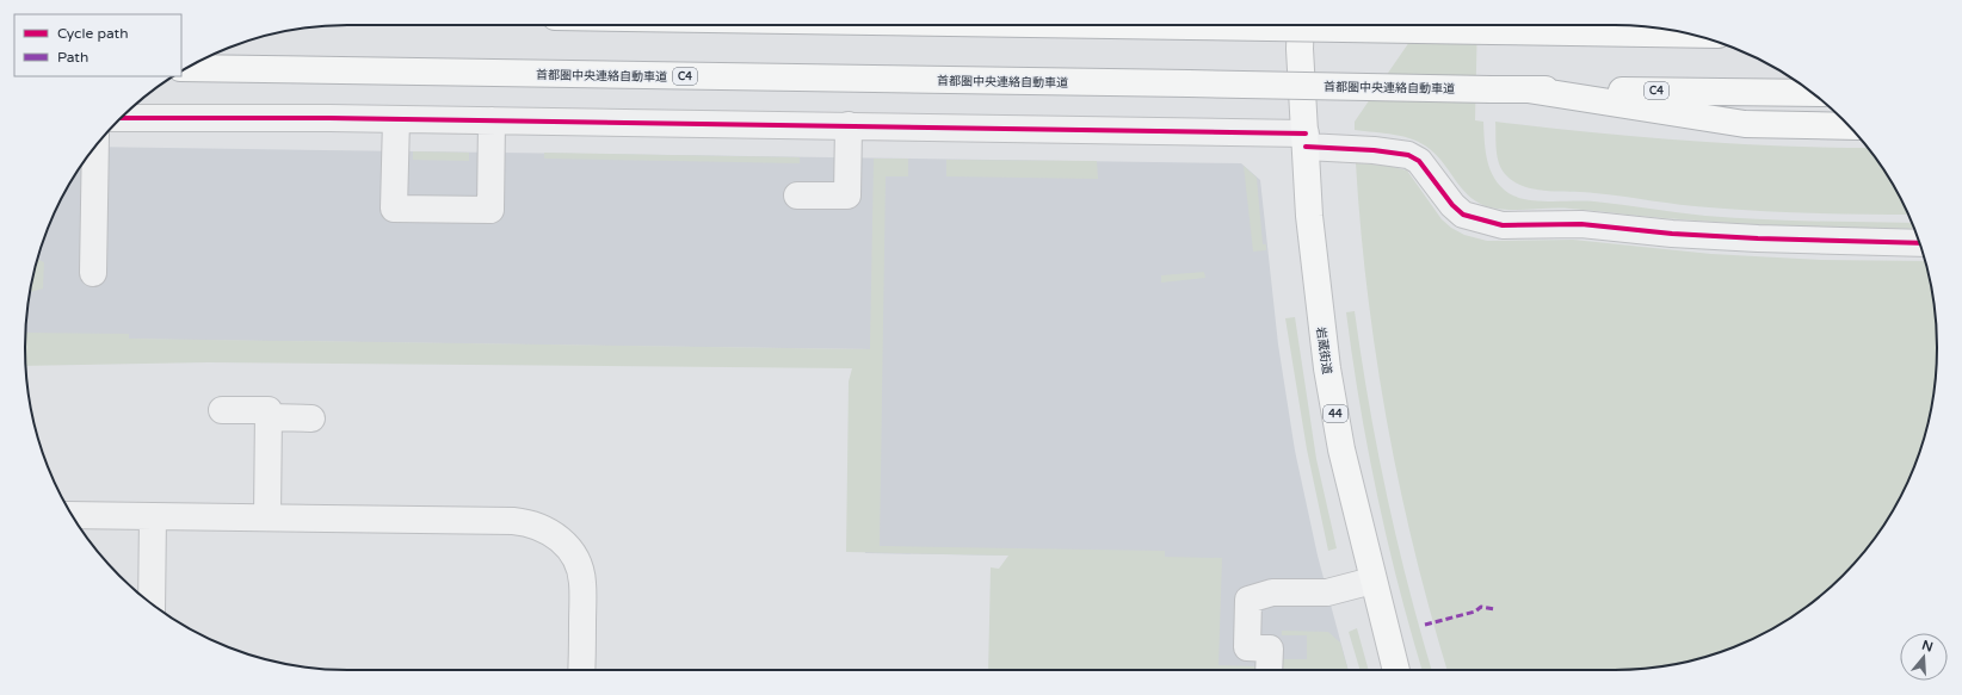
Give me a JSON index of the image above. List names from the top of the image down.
{
  "streets": {
    "main road": [
      "首都圏中央連絡自動車道",
      "C4",
      "岩蔵街道",
      "44"
    ]
  },
  "legend": ["Cycle path", "Path"],
  "north": "top"
}
